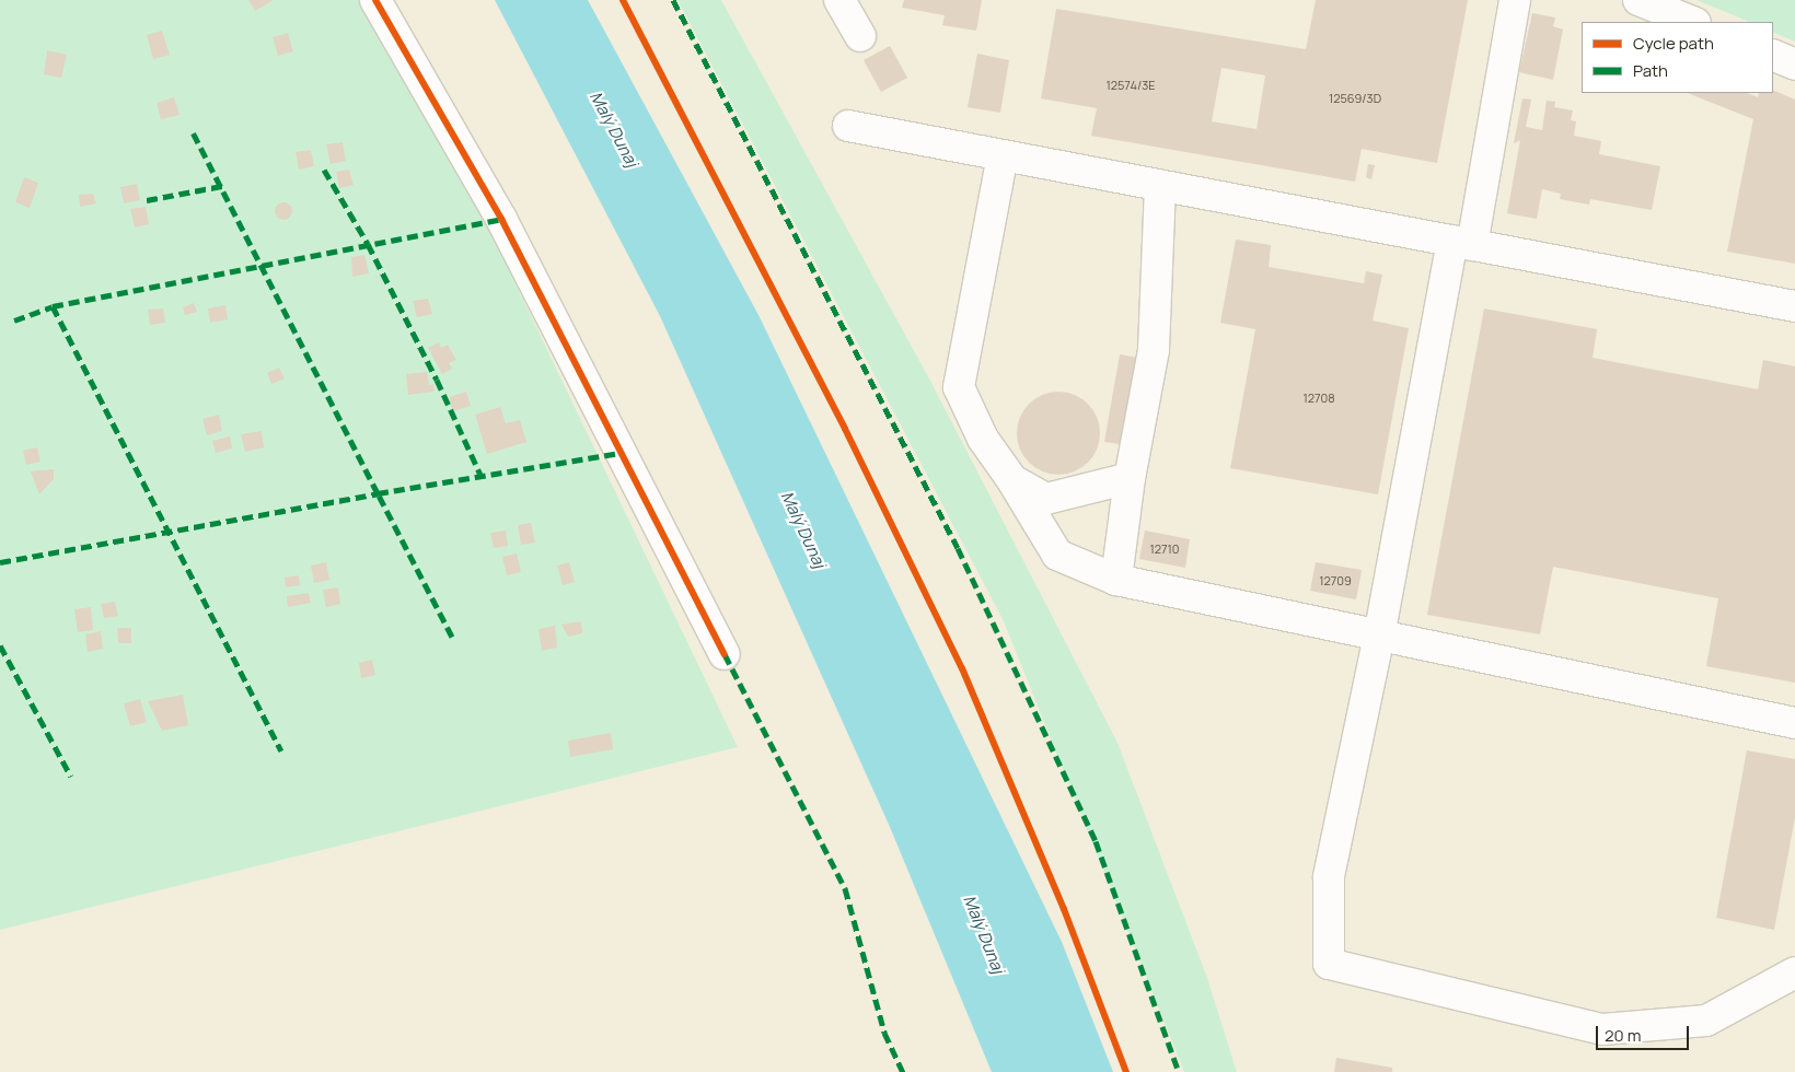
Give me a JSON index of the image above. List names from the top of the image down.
{
  "water": ["Malý Dunaj"],
  "house_numbers": [
    "12574/3E",
    "12569/3D",
    "12708",
    "12710",
    "12709"
  ],
  "legend": ["Cycle path", "Path"],
  "scale_bar": "20 m"
}
